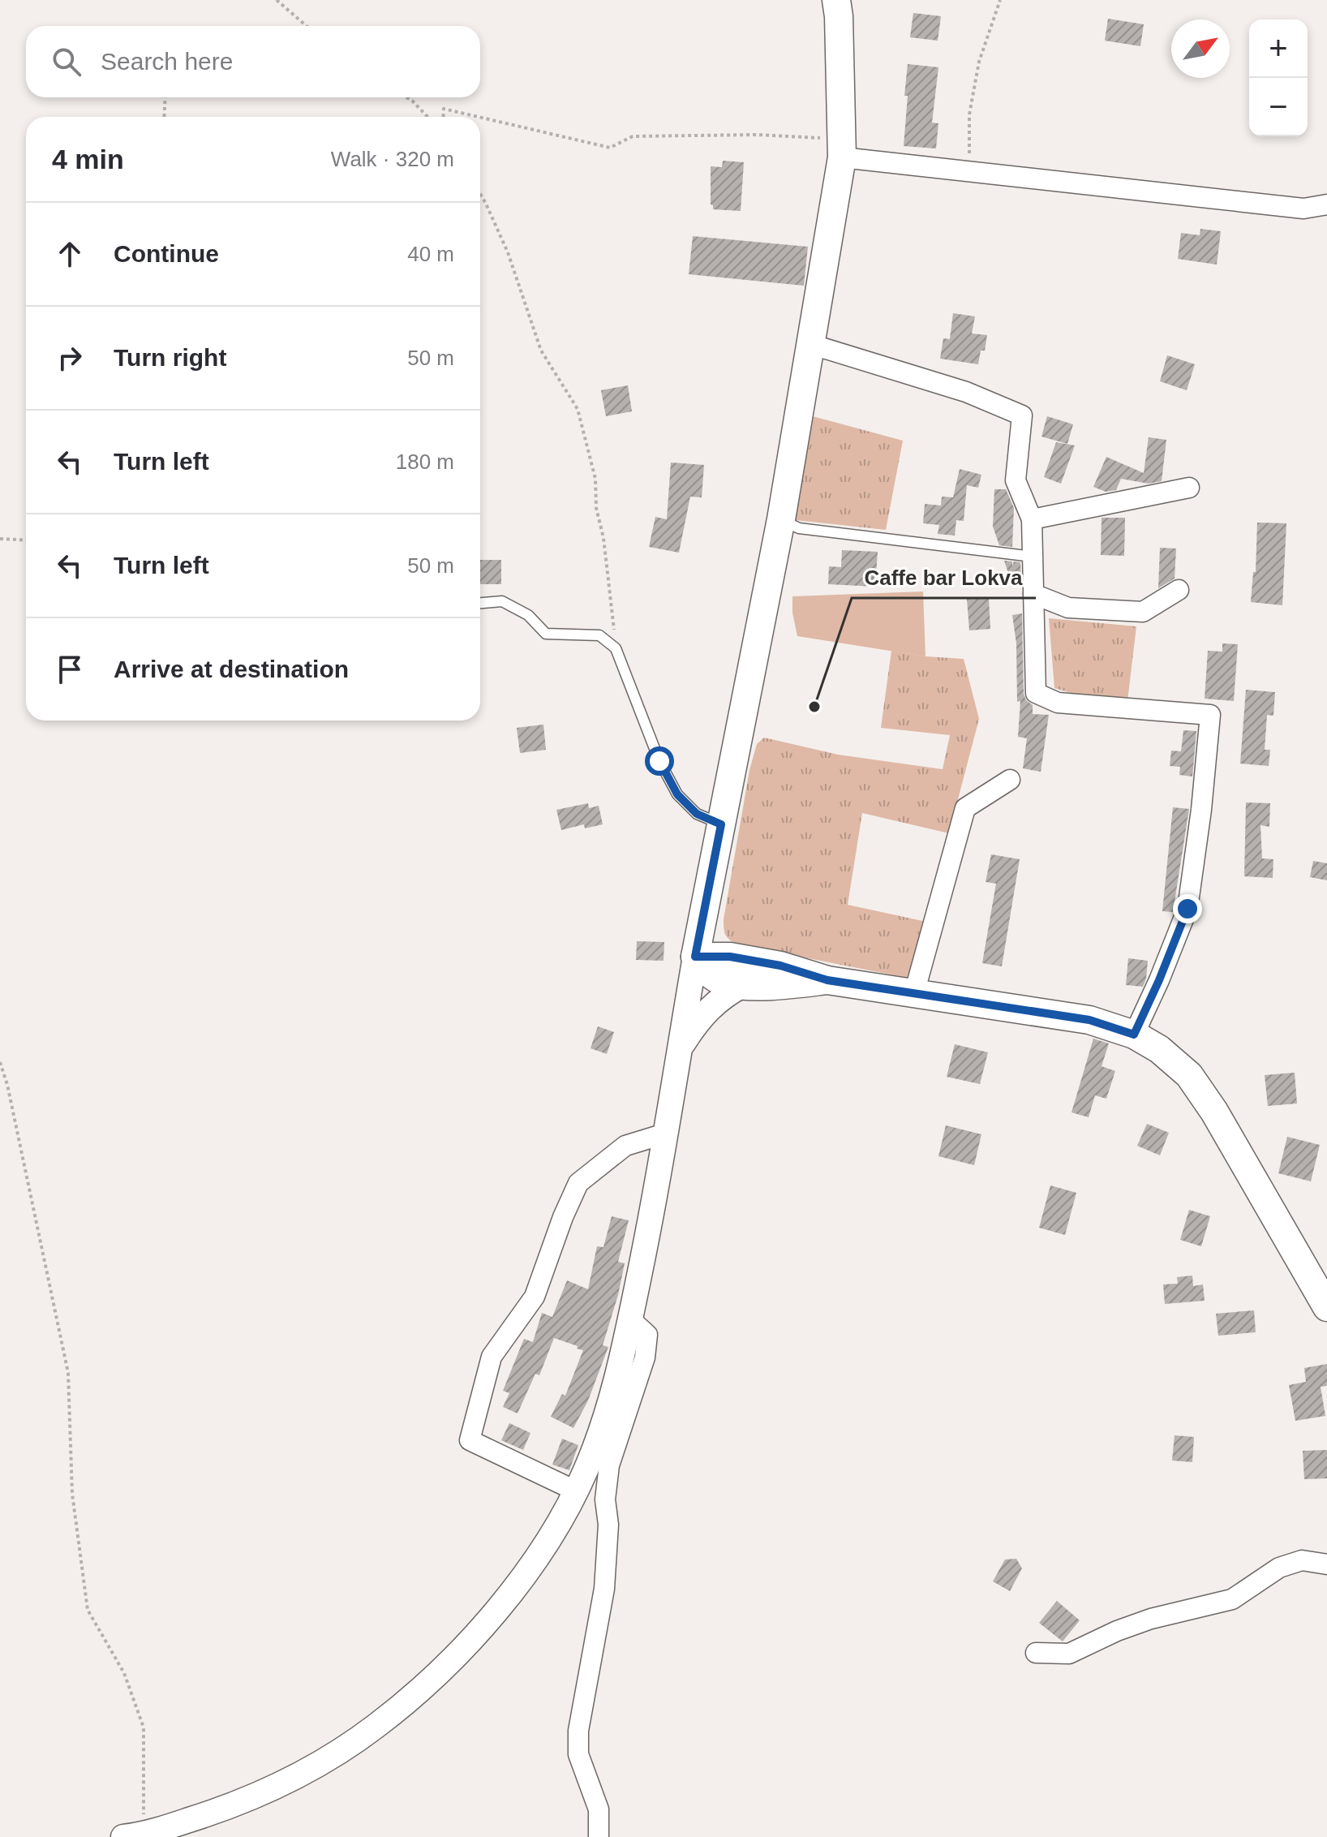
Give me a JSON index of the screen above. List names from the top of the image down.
{
  "places": ["Caffe bar Lokva"],
  "north": "top right",
  "page": {
    "map_buttons": ["+", "−"],
    "search": "Search here",
    "heading": ["4 min", "Walk · 320 m"],
    "list": [
      ["Continue", "40 m"],
      ["Turn right", "50 m"],
      ["Turn left", "180 m"],
      ["Turn left", "50 m"],
      "Arrive at destination"
    ]
  }
}
